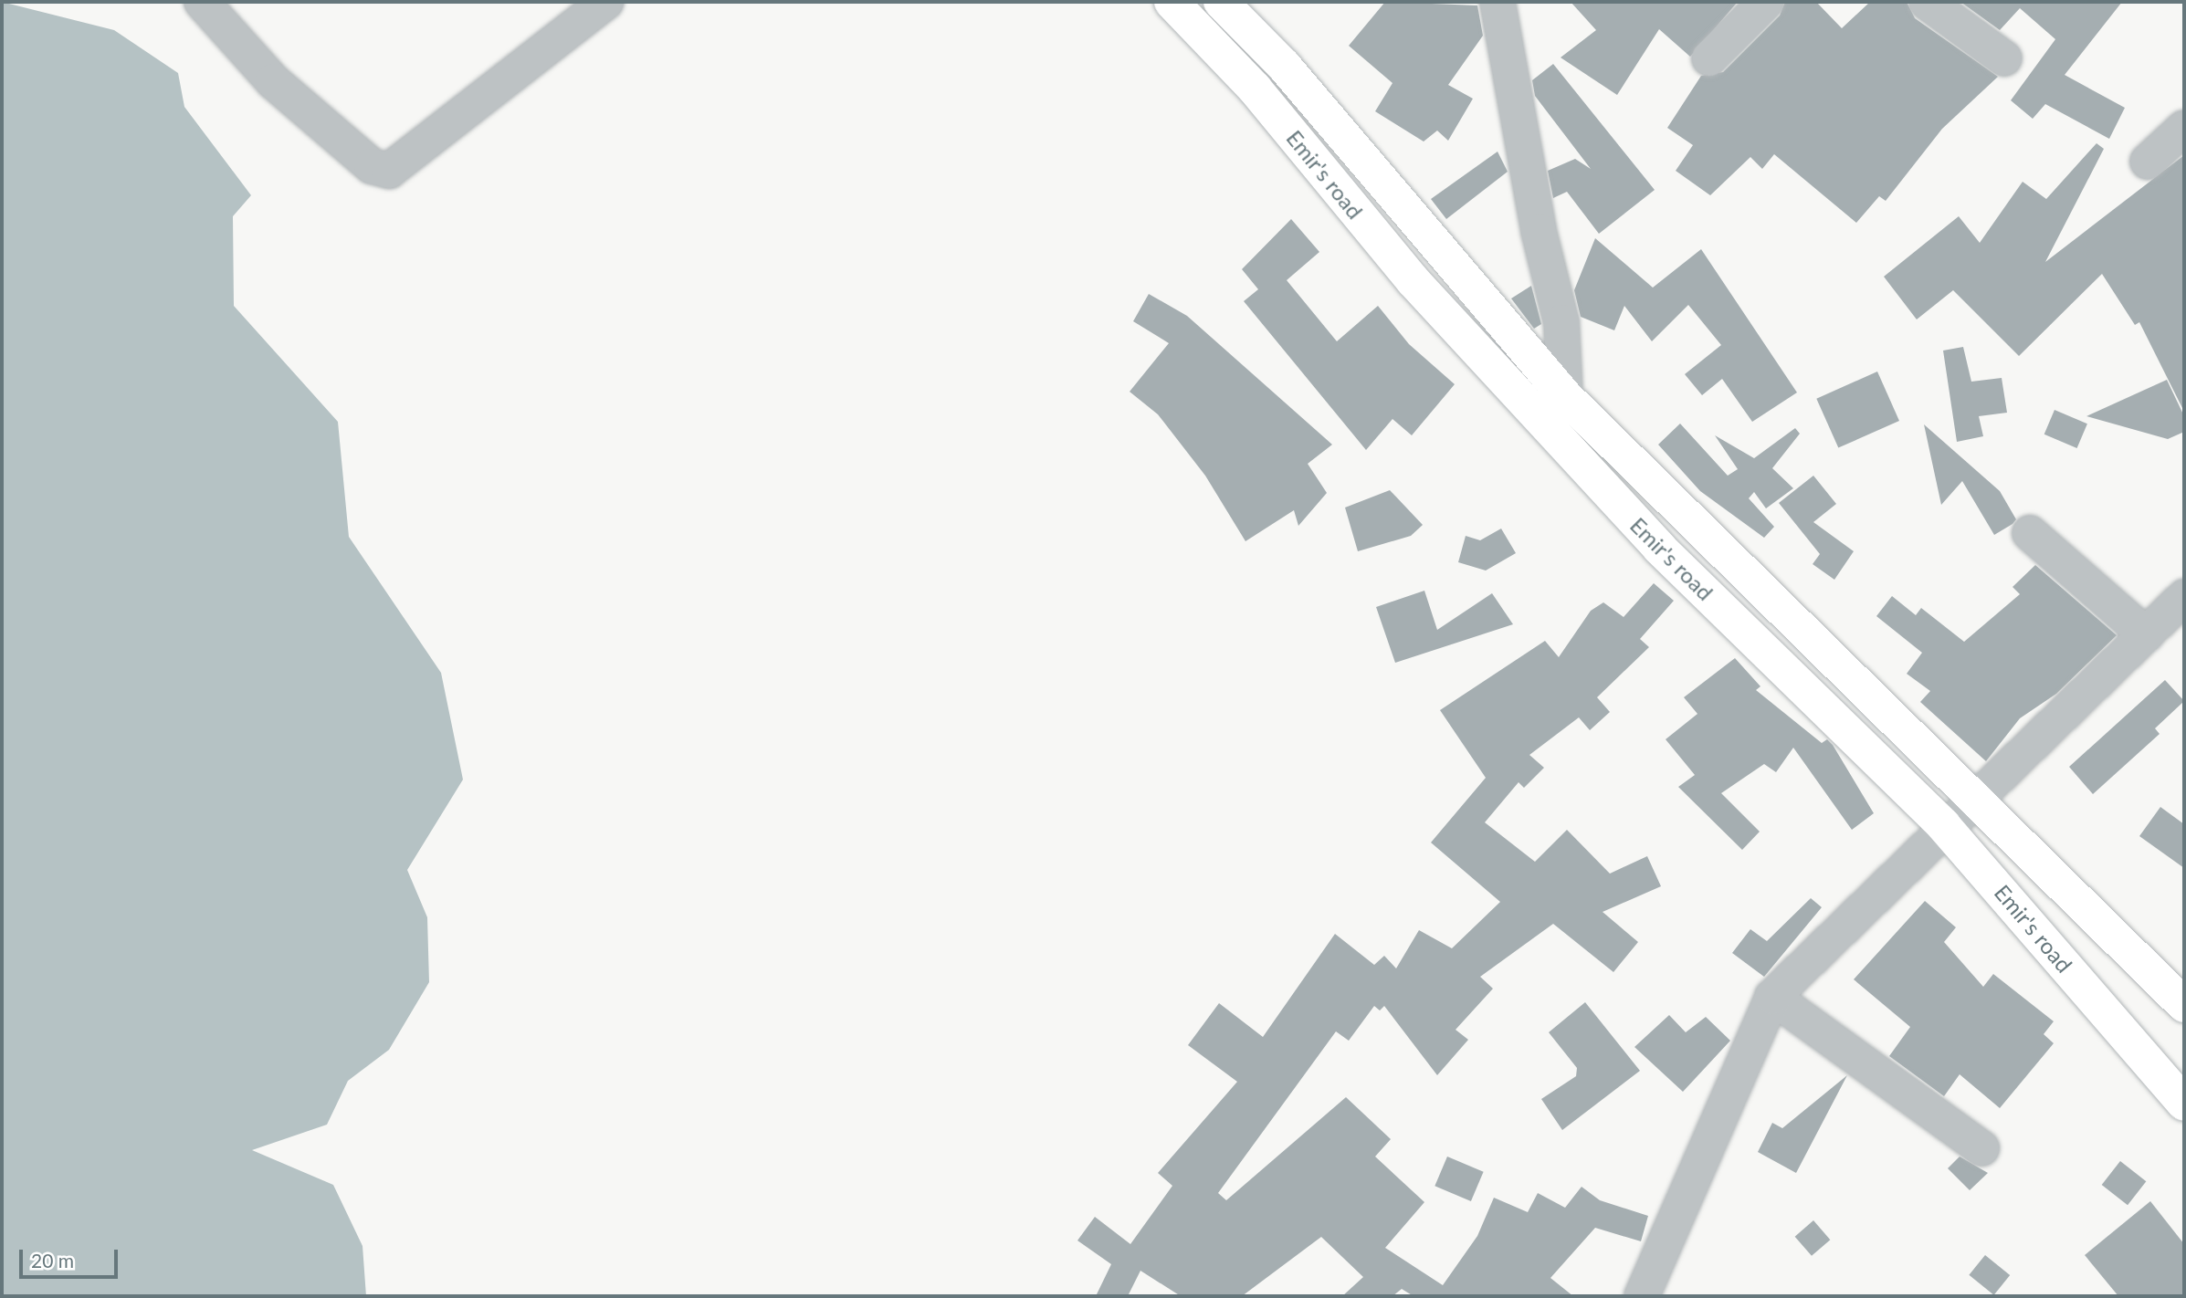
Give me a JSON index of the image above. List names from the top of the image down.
{
  "streets": {
    "main road": ["Emir's road"]
  },
  "scale_bar": "20 m"
}
